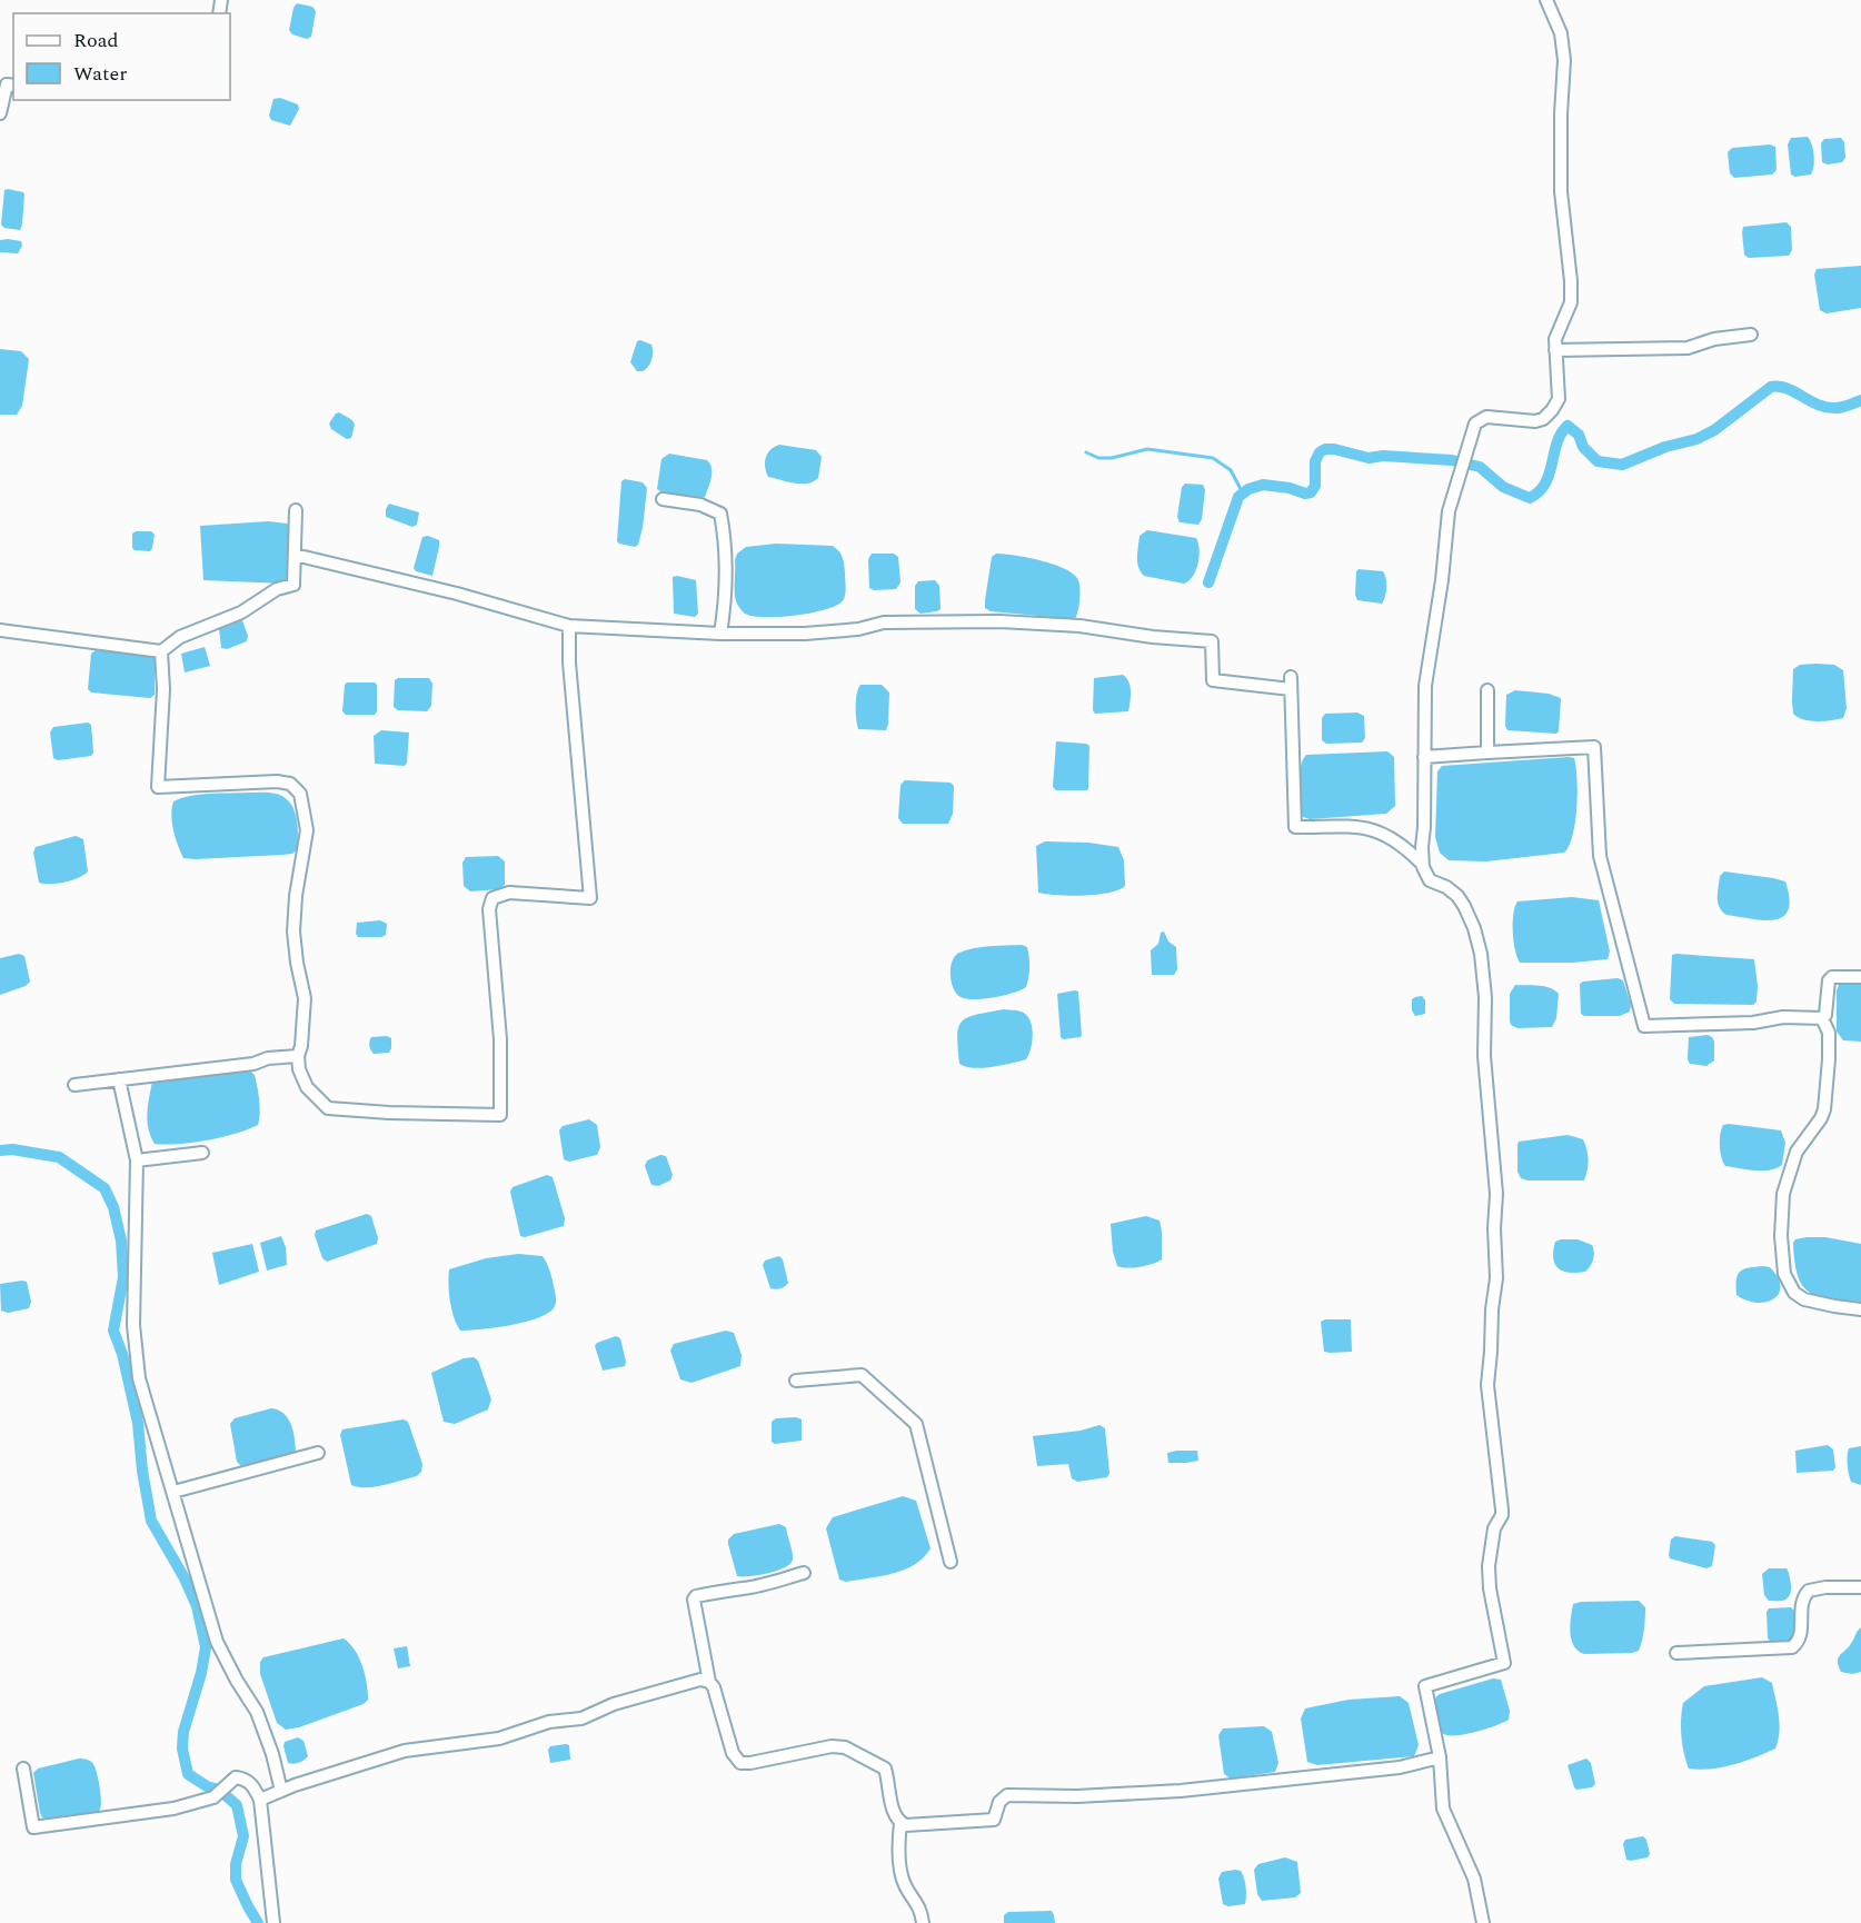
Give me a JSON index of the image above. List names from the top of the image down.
{
  "legend": ["Road", "Water"]
}
